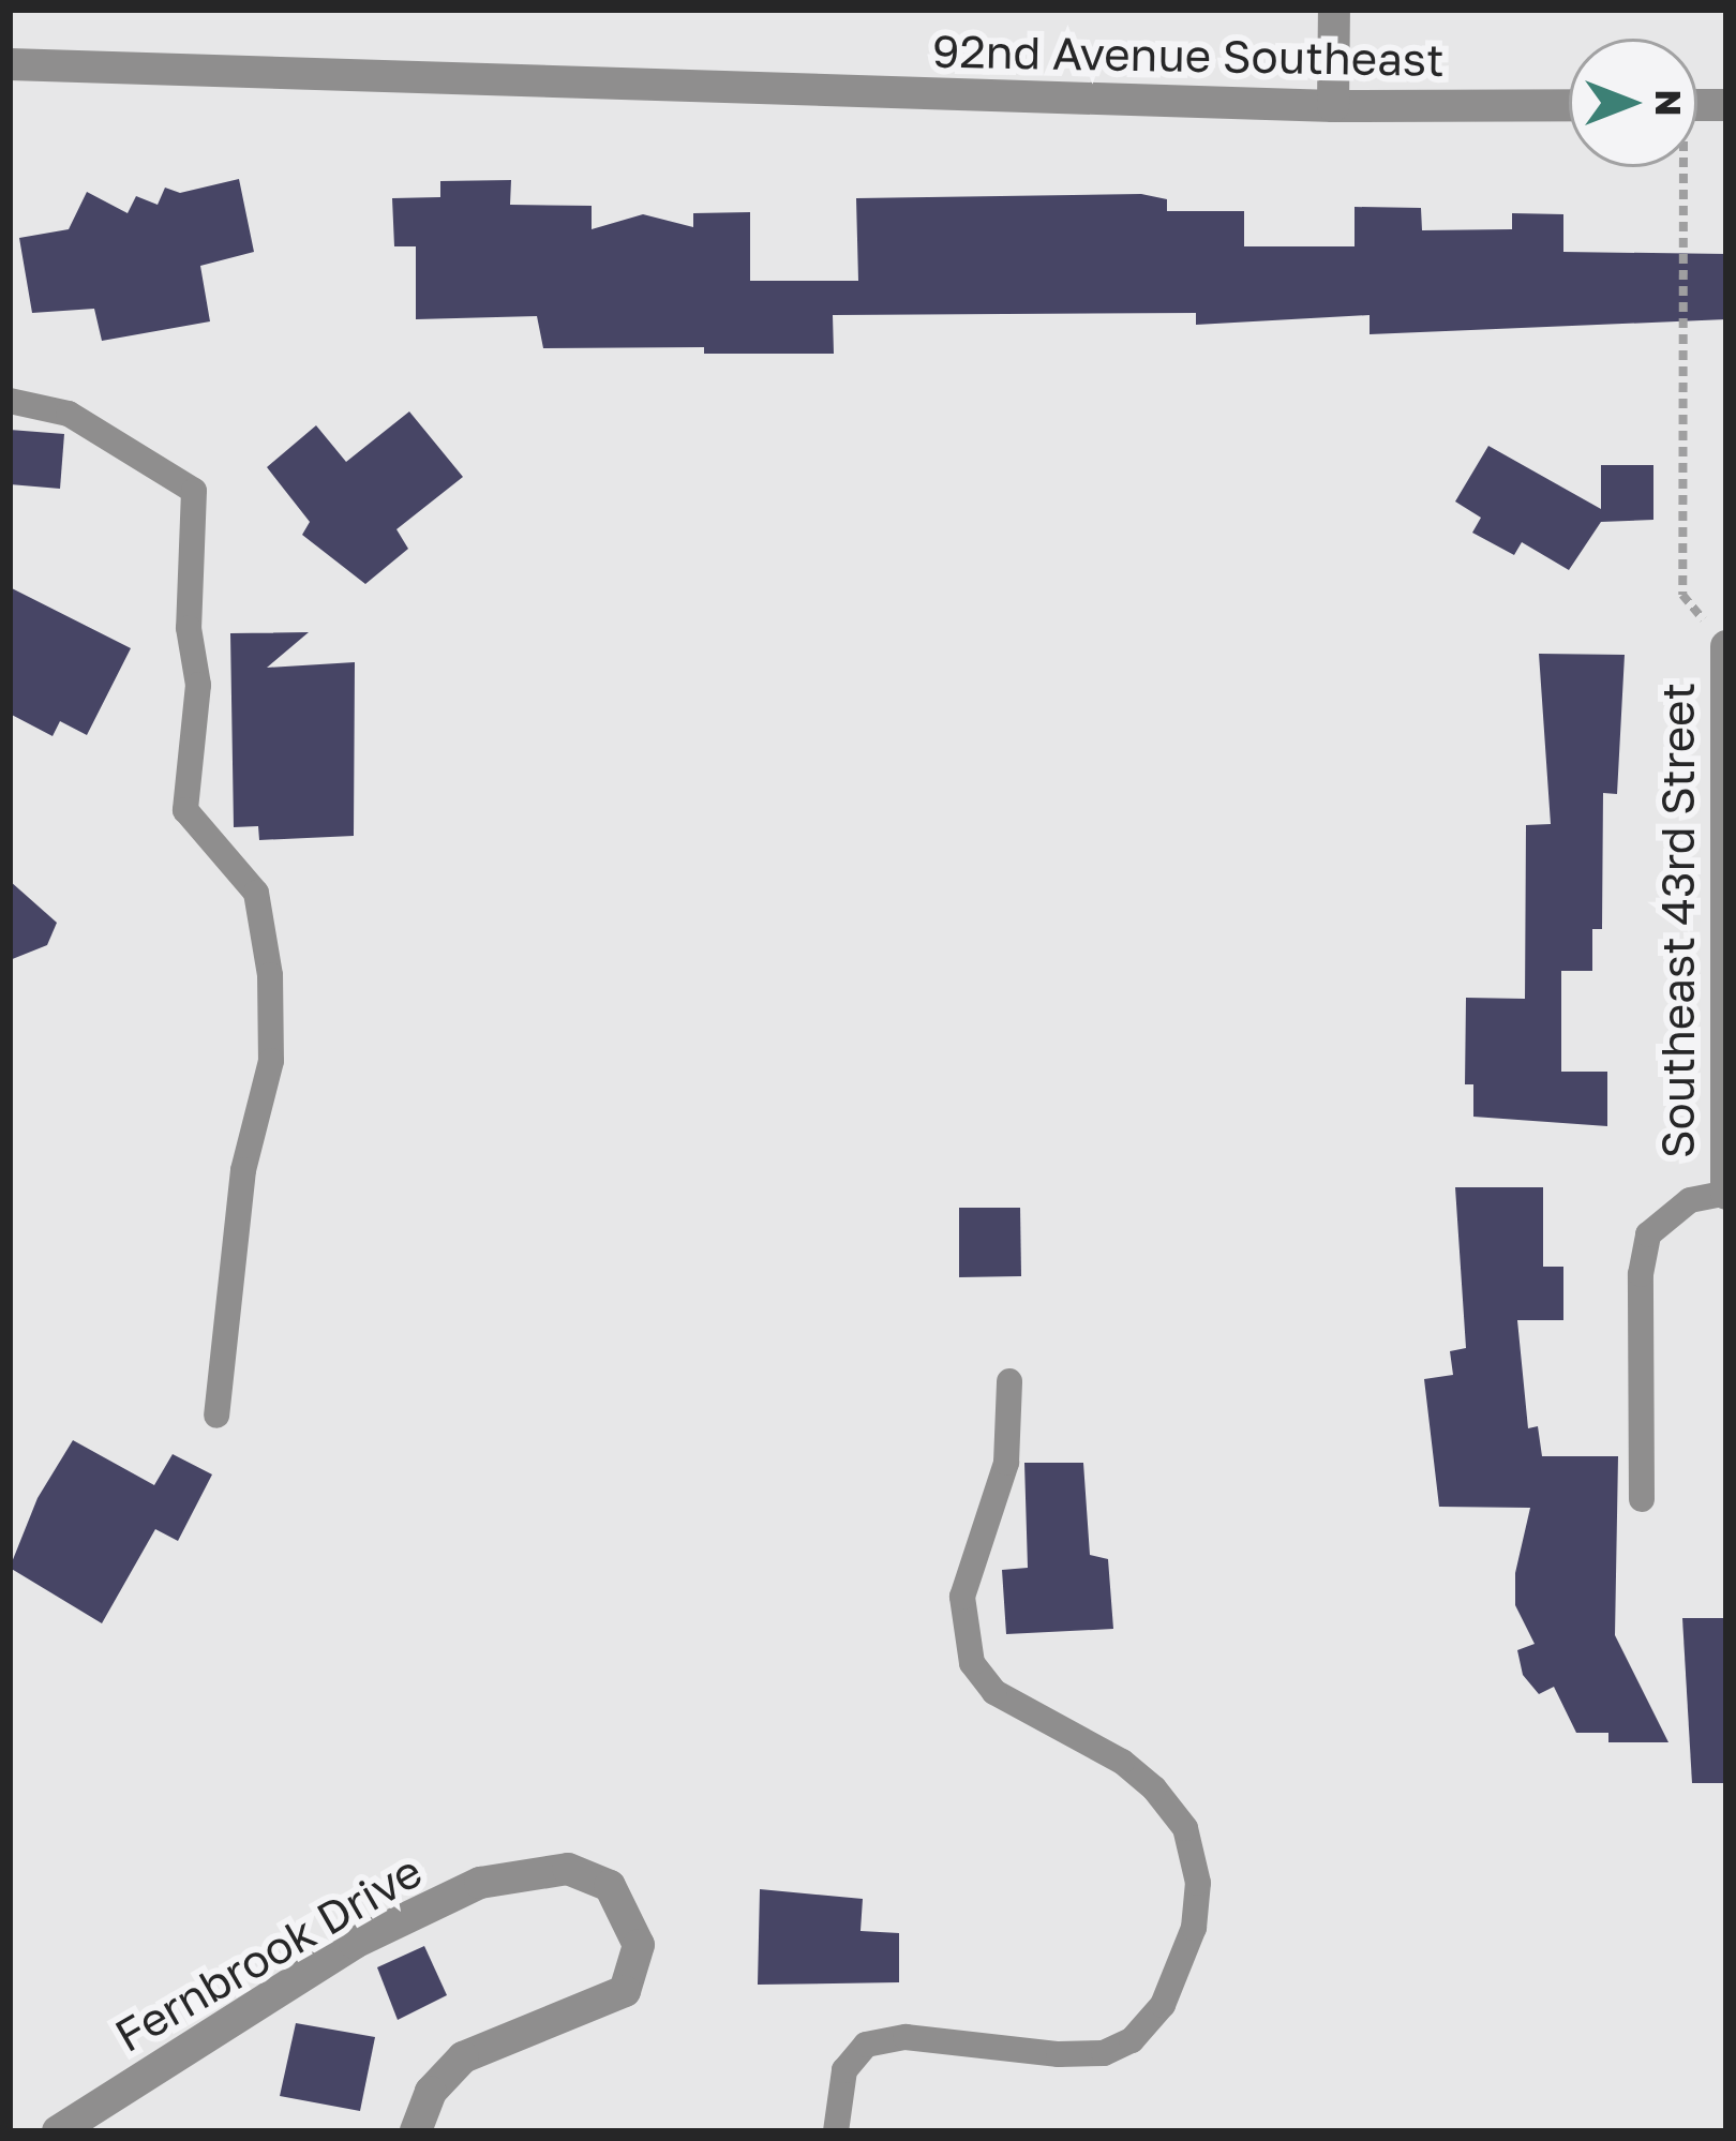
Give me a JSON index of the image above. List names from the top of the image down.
{
  "streets": {
    "street": ["92nd Avenue Southeast", "Southeast 43rd Street", "Fernbrook Drive"]
  },
  "north": "right"
}
